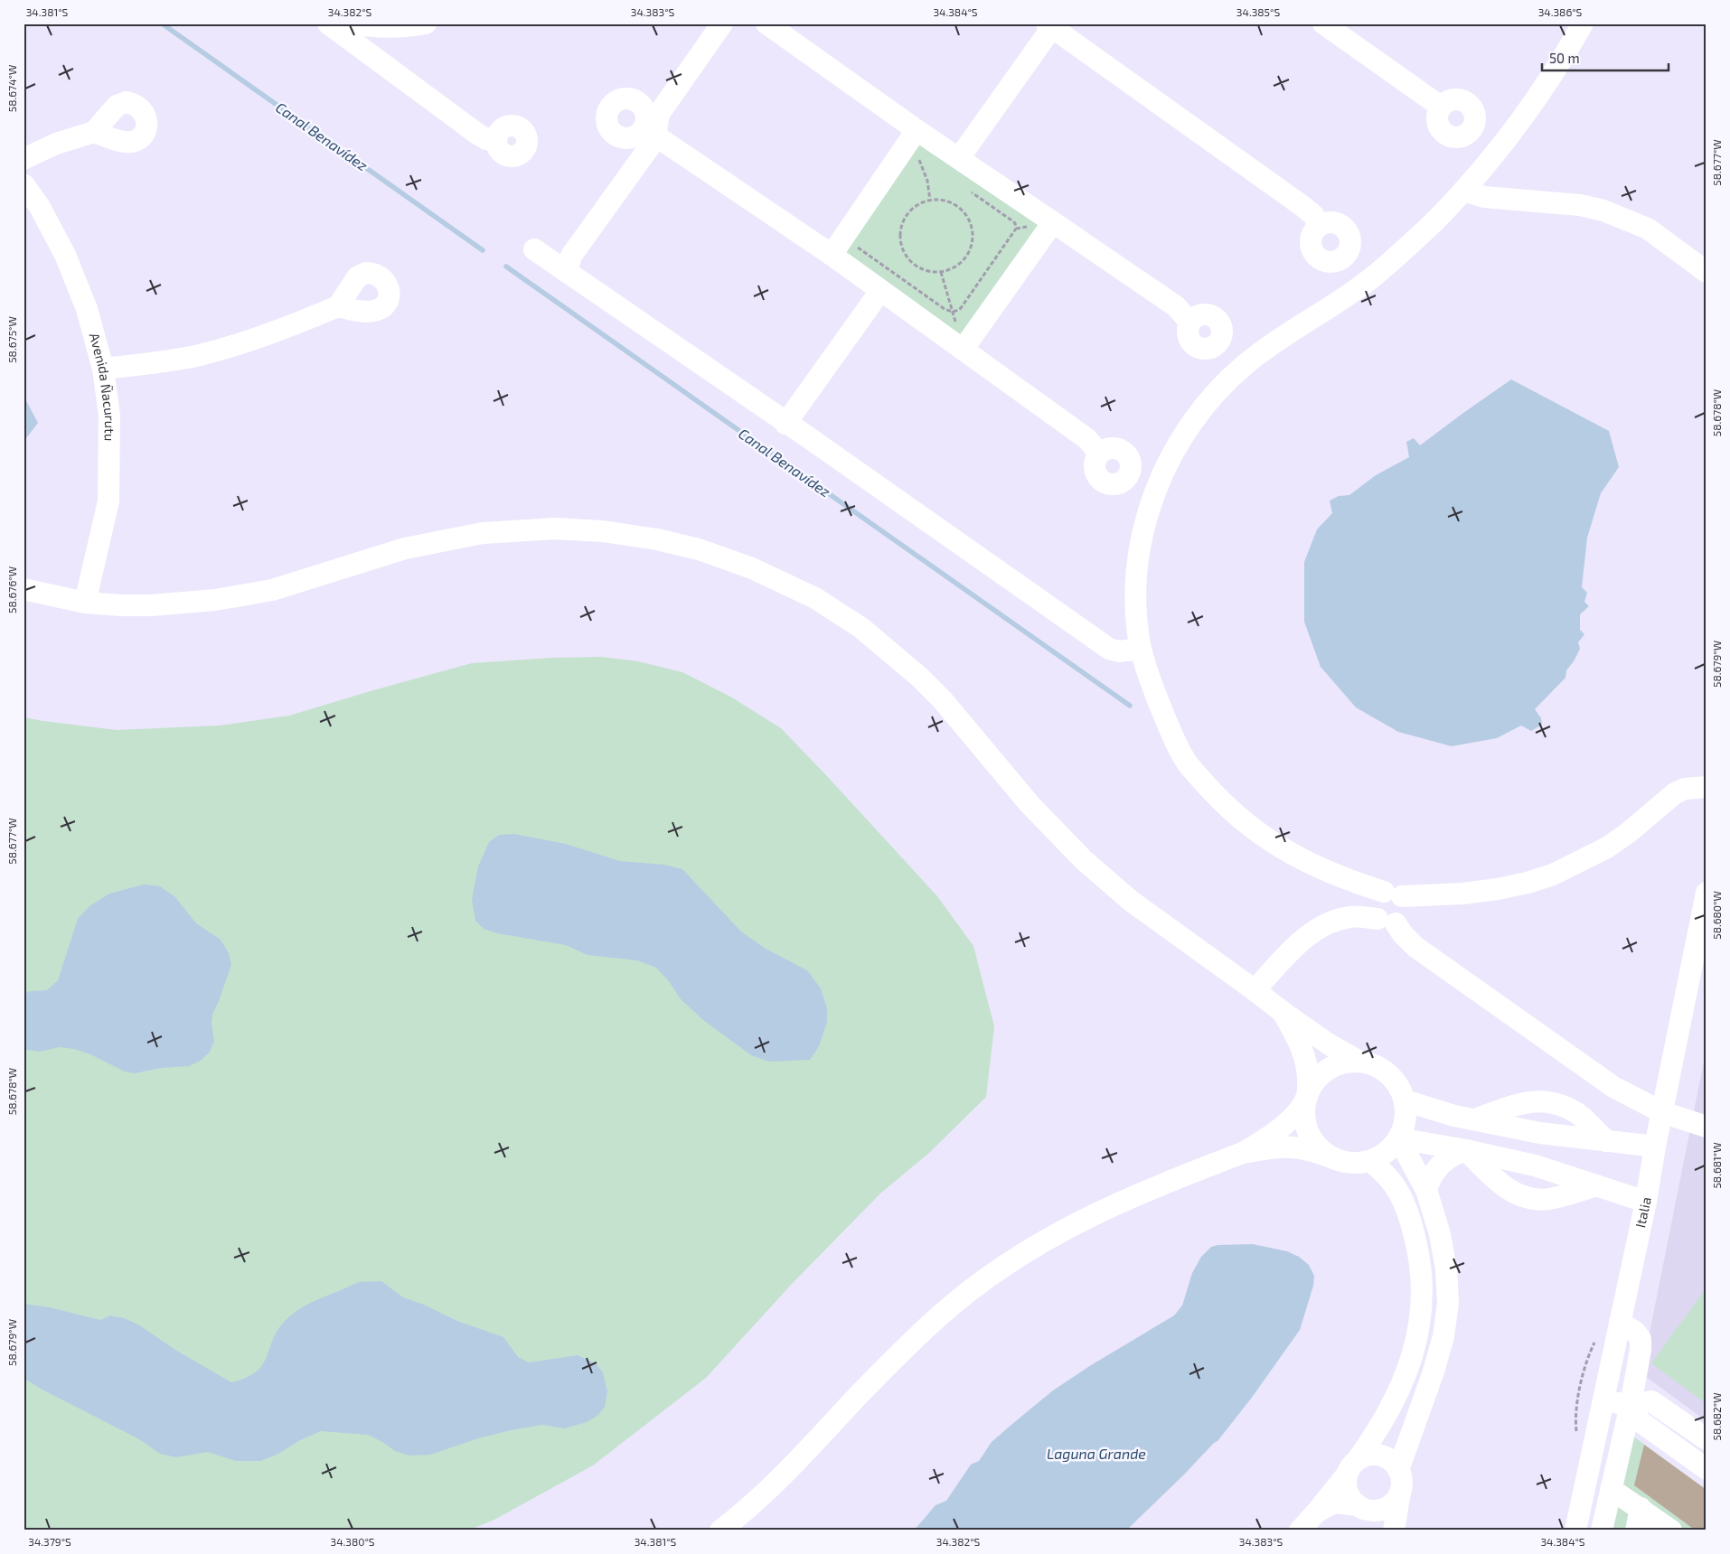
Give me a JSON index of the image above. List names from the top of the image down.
{
  "streets": {
    "street": ["Avenida Ñacurutu", "Italia"]
  },
  "water": ["Canal Benavídez", "Laguna Grande"],
  "scale_bar": "50 m",
  "coordinates": [
    "34.381°S",
    "34.382°S",
    "34.383°S",
    "34.384°S",
    "34.385°S",
    "34.386°S",
    "58.674°W",
    "58.677°W",
    "58.675°W",
    "58.678°W",
    "58.676°W",
    "58.679°W",
    "58.680°W",
    "58.681°W",
    "58.682°W",
    "34.379°S",
    "34.380°S"
  ]
}
